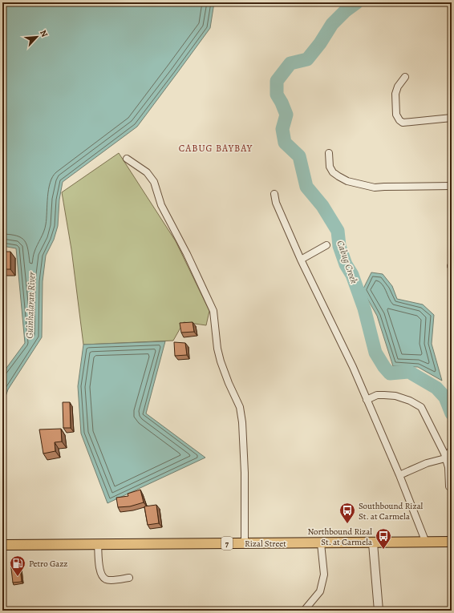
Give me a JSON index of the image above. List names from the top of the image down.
{
  "streets": {
    "main road": ["7", "Rizal Street"]
  },
  "districts": ["CABUG BAYBAY"],
  "water": ["Cabug Creek", "Guinhalaran River"],
  "places": {
    "bus stop": ["Southbound Rizal St. at Carmela", "Northbound Rizal St. at Carmela"],
    "fuel station": ["Petro Gazz"]
  },
  "north": "top right"
}
